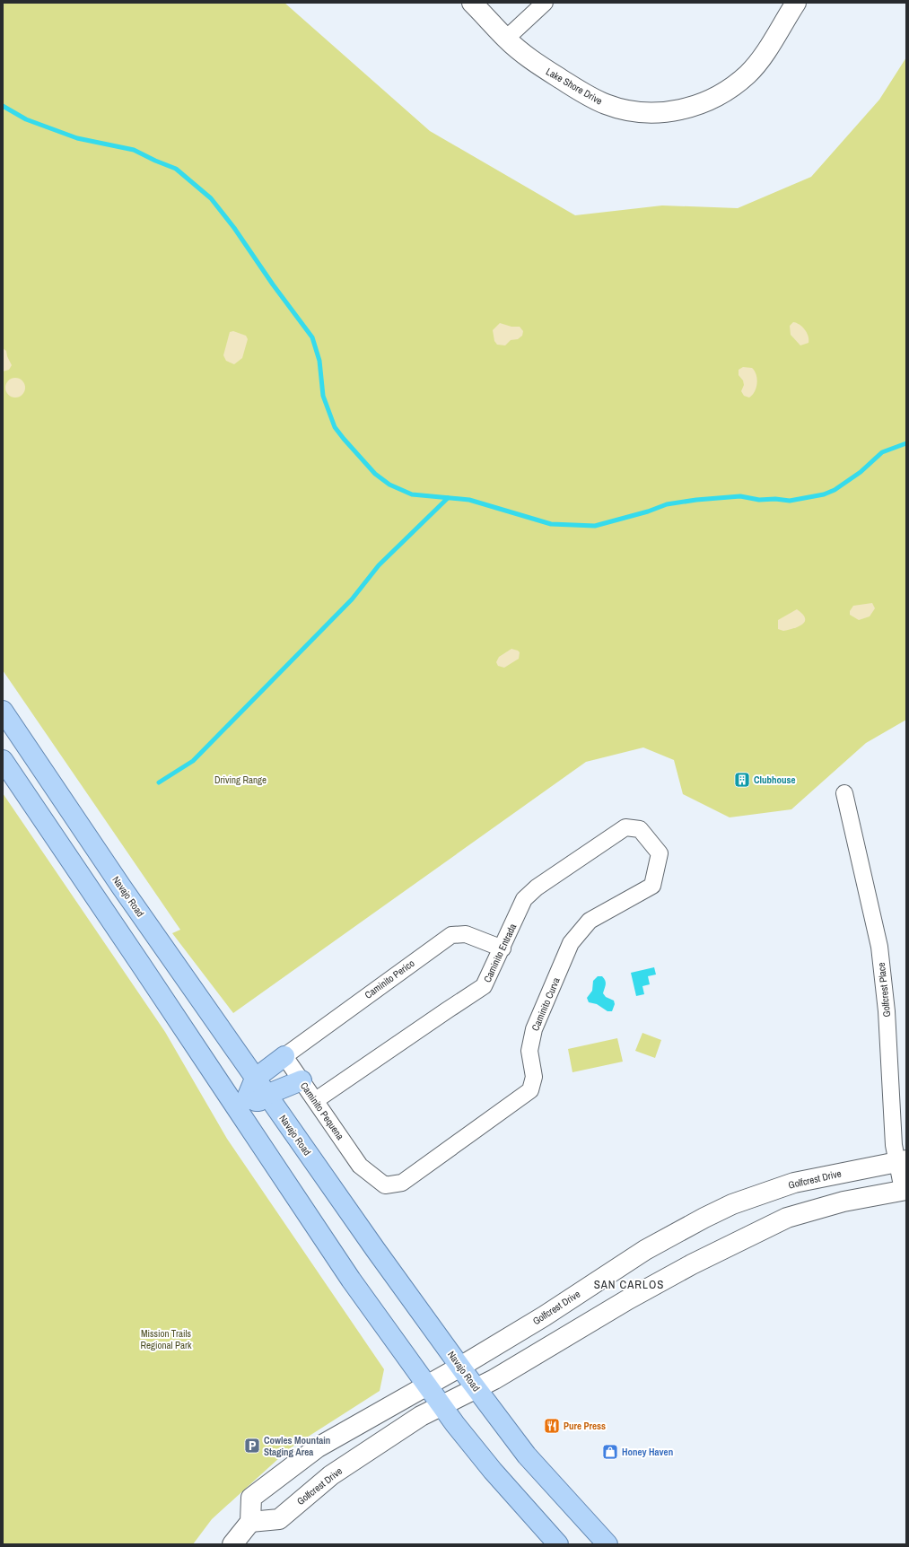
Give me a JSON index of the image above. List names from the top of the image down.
{
  "streets": {
    "main road": ["Lake Shore Drive", "Navajo Road", "Golfcrest Drive"],
    "street": [
      "Caminito Entrada",
      "Caminito Perico",
      "Golfcrest Place",
      "Caminito Curva",
      "Caminito Pequena"
    ]
  },
  "crossings": [
    ["Navajo Road", "Golfcrest Drive"],
    ["Caminito Entrada", "Caminito Perico"],
    ["Caminito Entrada", "Caminito Curva"],
    ["Caminito Entrada", "Caminito Pequena"],
    ["Caminito Perico", "Caminito Pequena"],
    ["Golfcrest Place", "Golfcrest Drive"],
    ["Caminito Curva", "Caminito Pequena"]
  ],
  "districts": ["SAN CARLOS"],
  "parks": ["Driving Range", "Mission Trails Regional Park"],
  "places": {
    "building": ["Clubhouse"],
    "restaurant": ["Pure Press"],
    "parking": ["Cowles Mountain Staging Area"],
    "shop": ["Honey Haven"]
  }
}
